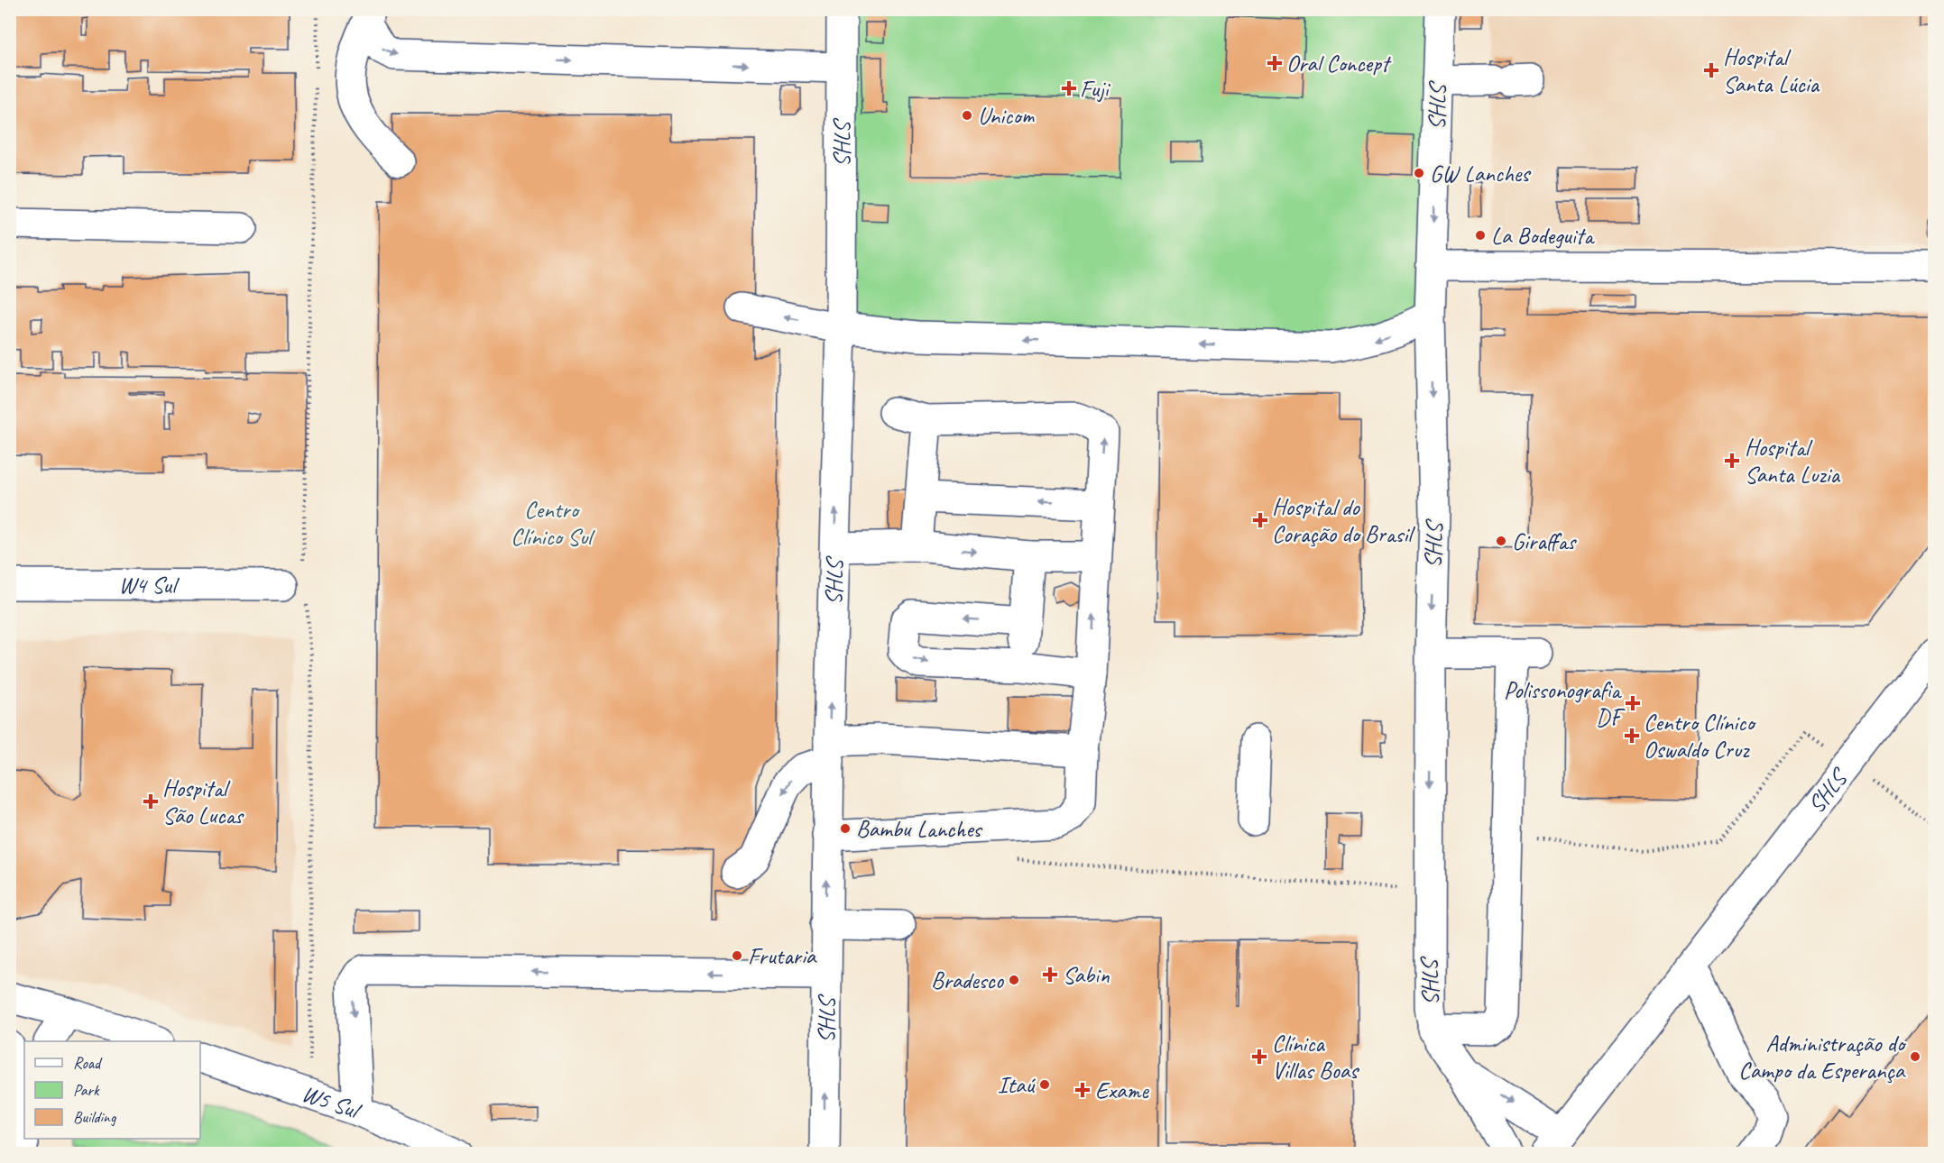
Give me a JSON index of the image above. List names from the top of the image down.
{
  "streets": {
    "street": ["SHLS", "W4 Sul", "W5 Sul"]
  },
  "parks": ["Centro Clínico Sul"],
  "places": {
    "health": [
      "Oral Concept",
      "Hospital Santa Lúcia",
      "Fuji",
      "Hospital Santa Luzia",
      "Hospital do Coração do Brasil",
      "Polissonografia DF",
      "Centro Clínico Oswaldo Cruz",
      "Hospital São Lucas",
      "Sabin",
      "Clínica Villas Boas",
      "Exame"
    ],
    "other": [
      "Unicom",
      "GW Lanches",
      "La Bodeguita",
      "Giraffas",
      "Bambu Lanches",
      "Frutaria",
      "Bradesco",
      "Administração do Campo da Esperança",
      "Itaú"
    ]
  },
  "legend": ["Road", "Park", "Building"]
}
